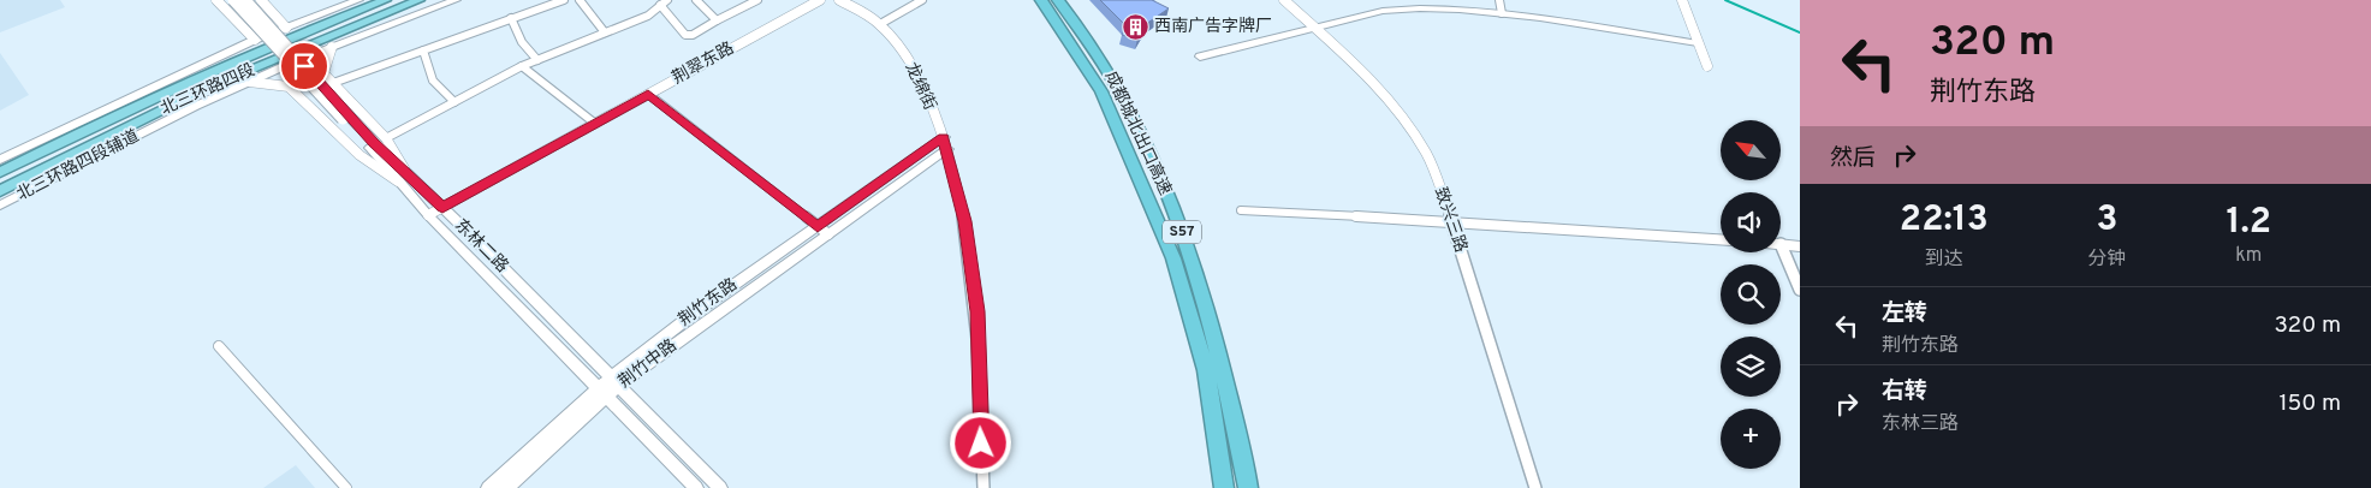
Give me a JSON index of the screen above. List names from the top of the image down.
{
  "streets": {
    "highway": ["北三环路四段", "成都城北出口高速", "S57"],
    "main road": ["北三环路四段辅道", "东林二路", "荆竹中路"],
    "street": ["荆翠东路", "龙绵街", "致兴三路"]
  },
  "crossings": [
    ["荆翠东路", "东林二路"],
    ["龙绵街", "荆竹中路"],
    ["东林二路", "荆竹中路"]
  ],
  "places": {
    "building": ["西南广告字牌厂"]
  },
  "north": "top left",
  "page": {
    "turn": ["320 m", "荆竹东路"],
    "map_buttons": "+",
    "then": "然后",
    "eta": [
      "22:13",
      "到达",
      "3",
      "分钟",
      "1.2",
      "km"
    ],
    "list": [
      {
        "name": "左转",
        "note": "荆竹东路",
        "value": "320 m"
      },
      {
        "name": "右转",
        "note": "东林三路",
        "value": "150 m"
      }
    ]
  }
}
